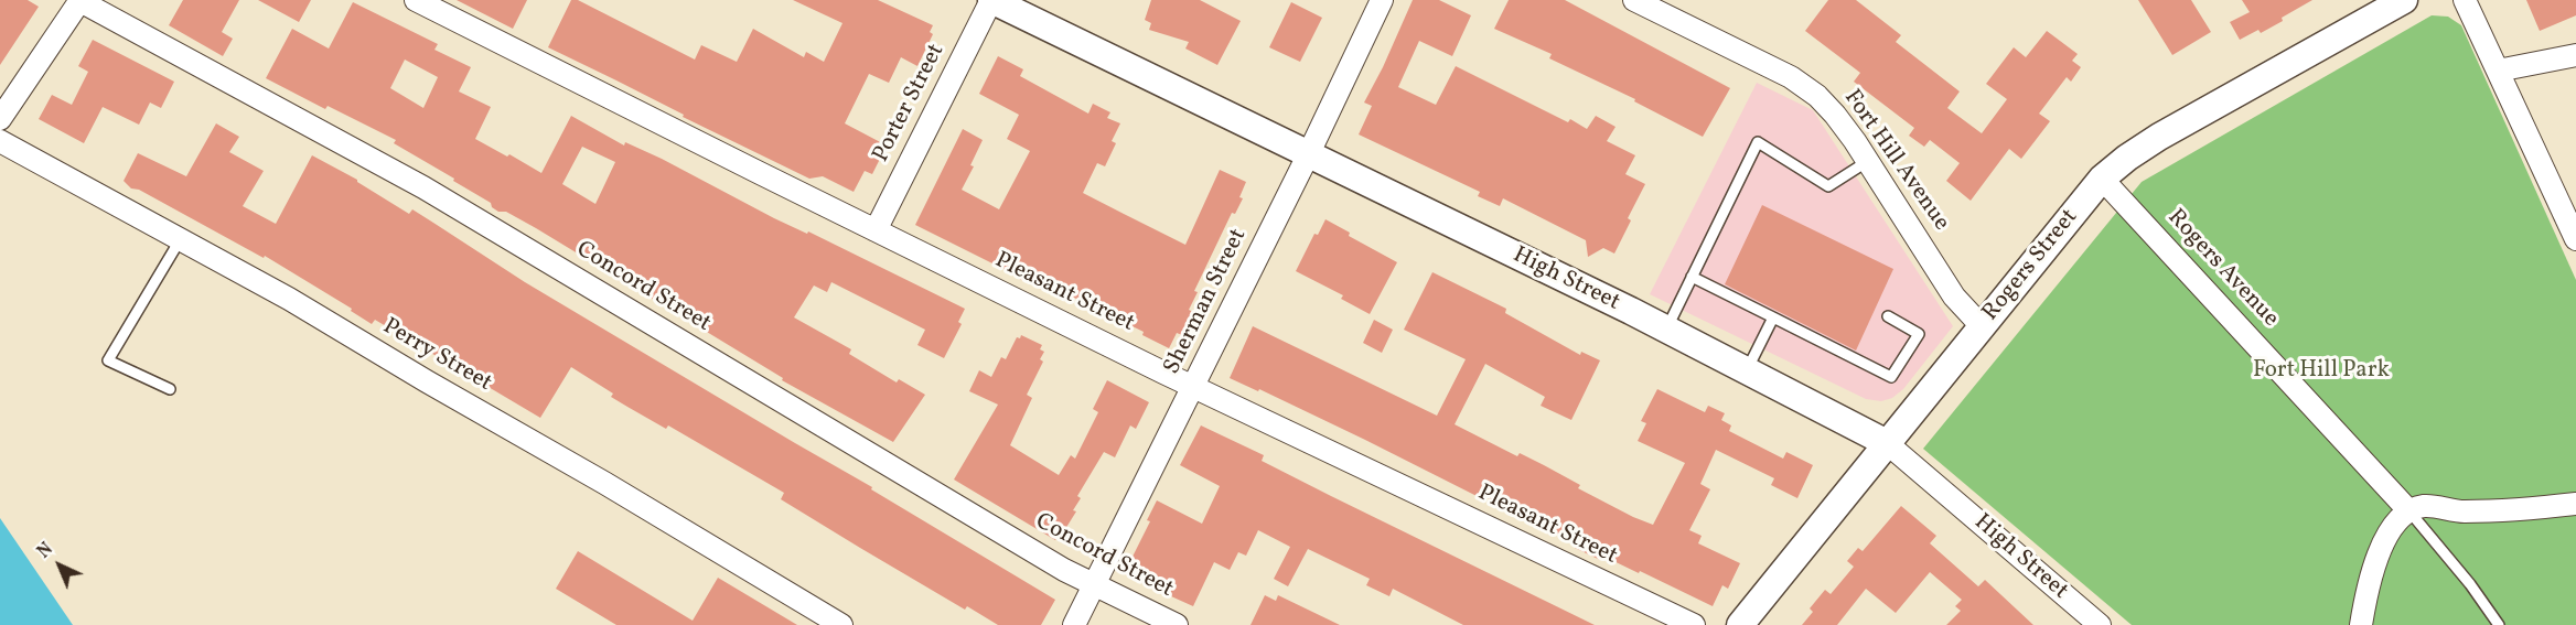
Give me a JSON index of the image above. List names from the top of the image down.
{
  "streets": {
    "street": [
      "Porter Street",
      "Fort Hill Avenue",
      "Rogers Street",
      "Rogers Avenue",
      "High Street",
      "Concord Street",
      "Pleasant Street",
      "Sherman Street",
      "Perry Street"
    ]
  },
  "crossings": [
    ["Porter Street", "High Street"],
    ["Porter Street", "Pleasant Street"],
    ["Fort Hill Avenue", "Rogers Street"],
    ["Rogers Street", "Rogers Avenue"],
    ["Rogers Street", "High Street"],
    ["High Street", "Sherman Street"],
    ["Concord Street", "Sherman Street"],
    ["Pleasant Street", "Sherman Street"]
  ],
  "parks": ["Fort Hill Park"],
  "north": "top left"
}
